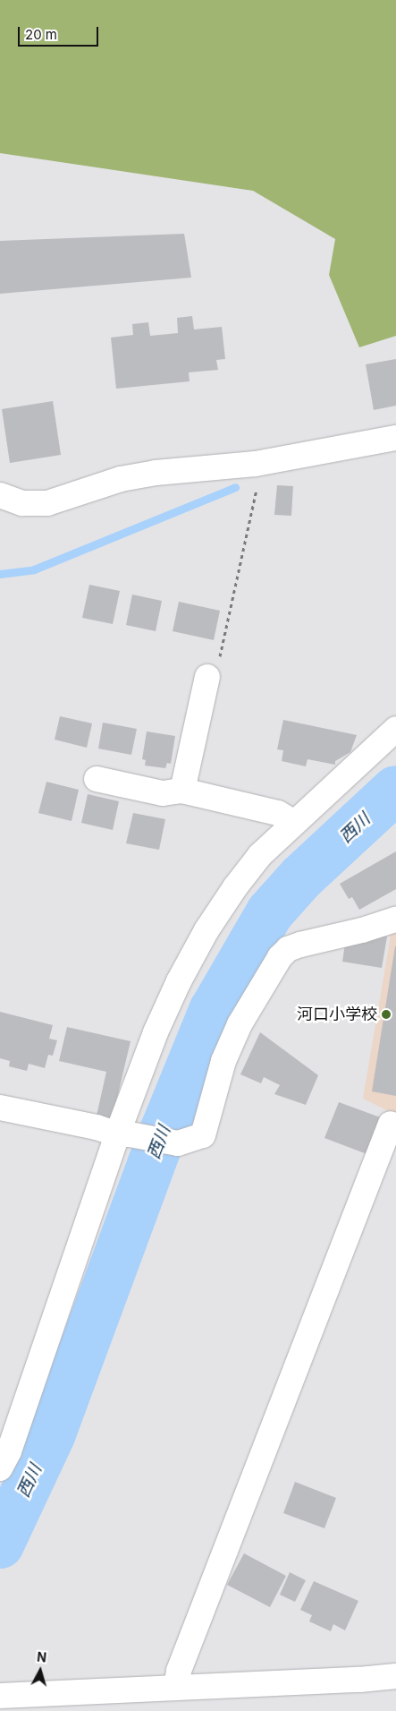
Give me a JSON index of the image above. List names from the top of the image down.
{
  "water": ["西川"],
  "places": ["河口小学校"],
  "scale_bar": "20 m",
  "north": "top"
}
